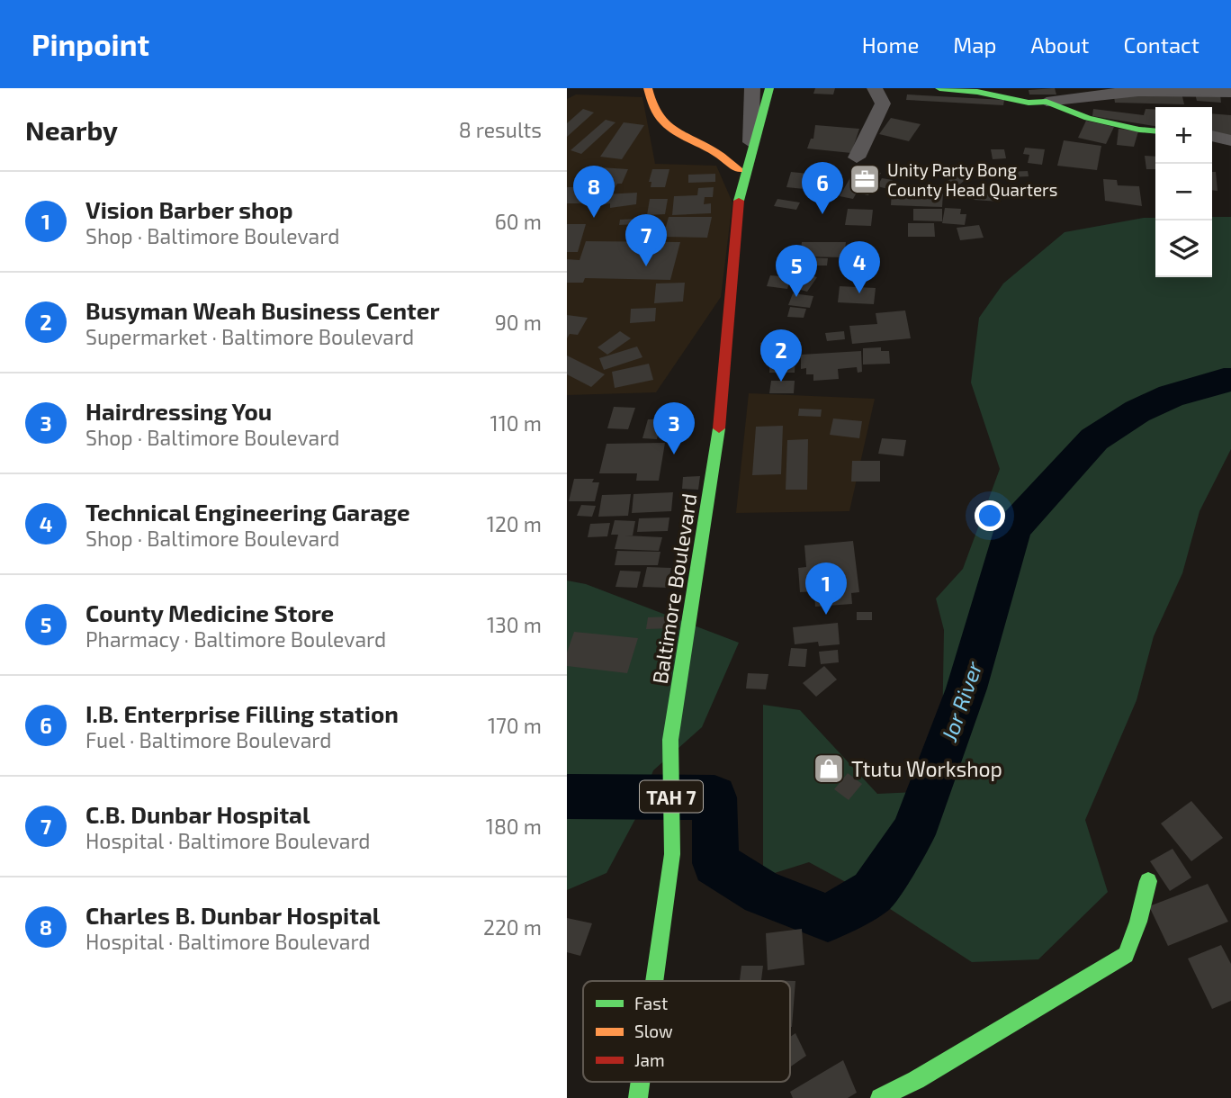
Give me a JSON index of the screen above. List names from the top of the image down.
{
  "streets": {
    "main road": ["Baltimore Boulevard", "TAH 7"]
  },
  "water": ["Jor River"],
  "places": {
    "office": ["Unity Party Bong County Head Quarters"],
    "shop": ["Ttutu Workshop"]
  },
  "legend": ["Fast", "Slow", "Jam"],
  "page": {
    "header": "Pinpoint",
    "nav": [
      "Home",
      "Map",
      "About",
      "Contact"
    ],
    "heading": ["Nearby", "8 results"],
    "map_buttons": ["+", "−"],
    "pins": [
      "6",
      "8",
      "7",
      "4",
      "5",
      "2",
      "3",
      "1"
    ],
    "list": [
      {
        "mark": "1",
        "name": "Vision Barber shop",
        "note": "Shop · Baltimore Boulevard",
        "value": "60 m"
      },
      {
        "mark": "2",
        "name": "Busyman Weah Business Center",
        "note": "Supermarket · Baltimore Boulevard",
        "value": "90 m"
      },
      {
        "mark": "3",
        "name": "Hairdressing You",
        "note": "Shop · Baltimore Boulevard",
        "value": "110 m"
      },
      {
        "mark": "4",
        "name": "Technical Engineering Garage",
        "note": "Shop · Baltimore Boulevard",
        "value": "120 m"
      },
      {
        "mark": "5",
        "name": "County Medicine Store",
        "note": "Pharmacy · Baltimore Boulevard",
        "value": "130 m"
      },
      {
        "mark": "6",
        "name": "I.B. Enterprise Filling station",
        "note": "Fuel · Baltimore Boulevard",
        "value": "170 m"
      },
      {
        "mark": "7",
        "name": "C.B. Dunbar Hospital",
        "note": "Hospital · Baltimore Boulevard",
        "value": "180 m"
      },
      {
        "mark": "8",
        "name": "Charles B. Dunbar Hospital",
        "note": "Hospital · Baltimore Boulevard",
        "value": "220 m"
      }
    ]
  }
}
